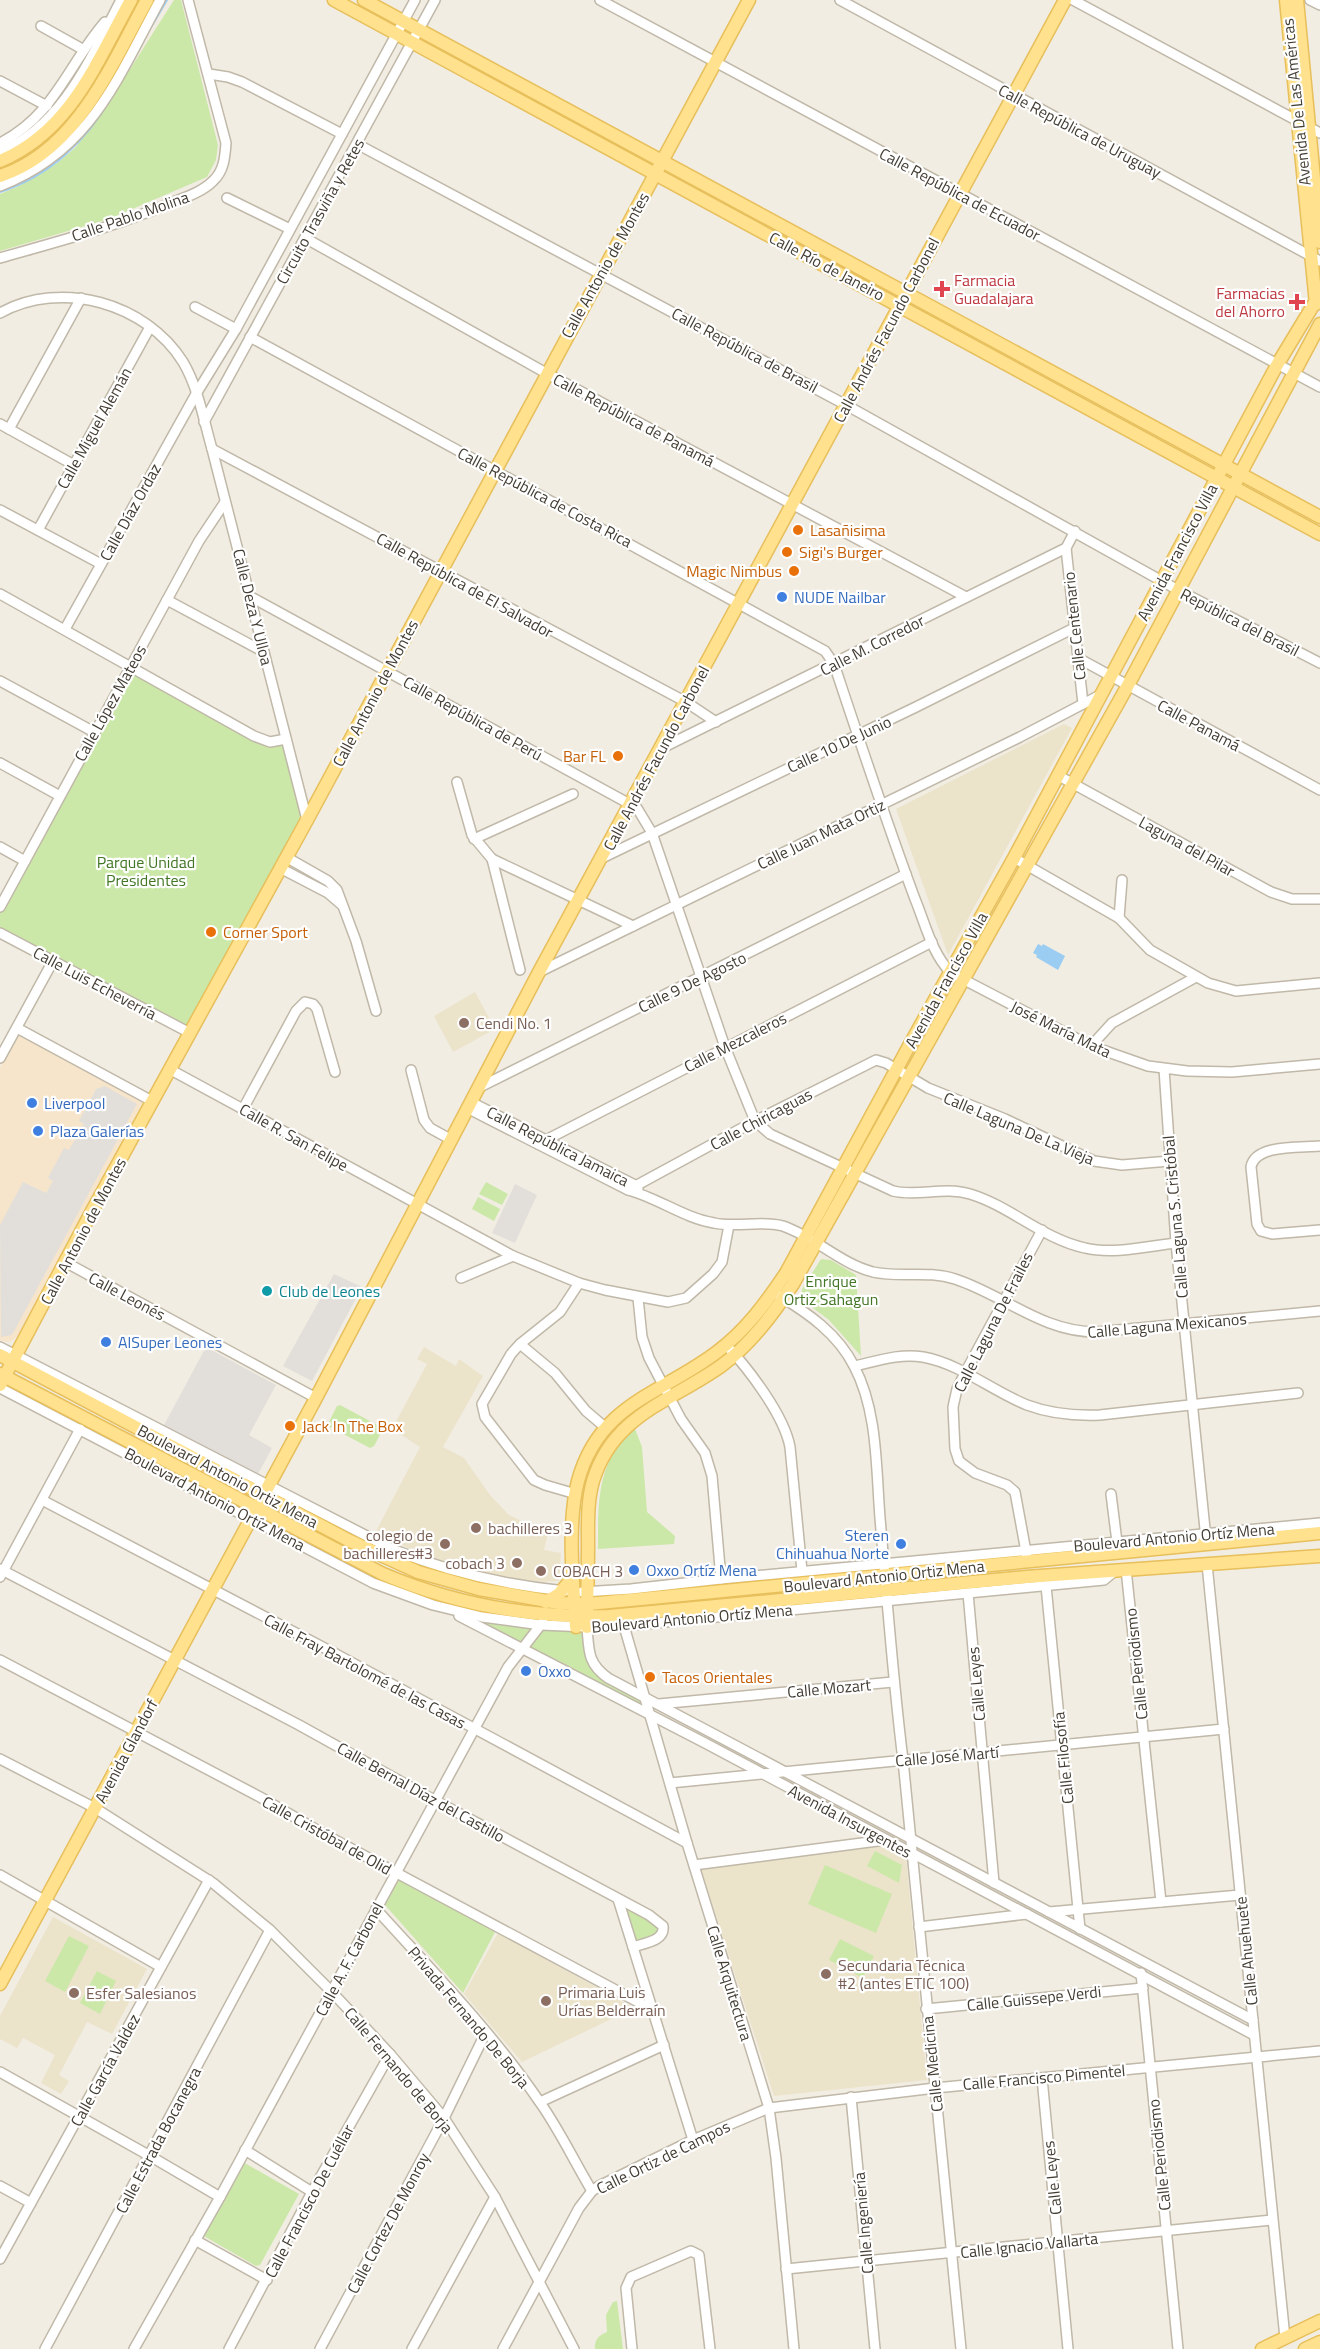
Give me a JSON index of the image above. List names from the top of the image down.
{
  "streets": {
    "main road": [
      "Avenida De Las Américas",
      "Calle Antonio de Montes",
      "Calle Río de Janeiro",
      "Calle Andrés Facundo Carbonel",
      "Avenida Francisco Villa",
      "Boulevard Antonio Ortiz Mena",
      "Avenida Glandorf"
    ],
    "street": [
      "Calle República de Uruguay",
      "Calle República de Ecuador",
      "Circuito Trasviña y Retes",
      "Calle Pablo Molina",
      "Calle República de Brasil",
      "Calle República de Panamá",
      "Calle Miguel Alemán",
      "Calle República de Costa Rica",
      "Calle Díaz Ordaz",
      "Calle República de El Salvador",
      "Calle Deza Y Ulloa",
      "República del Brasil",
      "Calle Centenario",
      "Calle M. Corredor",
      "Calle López Mateos",
      "Calle República de Perú",
      "Calle Panamá",
      "Calle 10 De Junio",
      "Calle Juan Mata Ortiz",
      "Laguna del Pilar",
      "Calle 9 De Agosto",
      "Calle Luis Echeverría",
      "José María Mata",
      "Calle Mezcaleros",
      "Calle Chiricaguas",
      "Calle Laguna De La Vieja",
      "Calle R. San Felipe",
      "Calle República Jamaica",
      "Calle Laguna S. Cristóbal",
      "Calle Leonés",
      "Calle Laguna De Frailes",
      "Calle Laguna Mexicanos",
      "Boulevard Antonio Ortíz Mena",
      "Calle Periodismo",
      "Calle Fray Bartolomé de las Casas",
      "Calle Leyes",
      "Calle Mozart",
      "Calle José Martí",
      "Calle Filosofía",
      "Calle Bernal Díaz del Castillo",
      "Avenida Insurgentes",
      "Calle Cristóbal de Olid",
      "Calle Ahuehuete",
      "Calle A. F. Carbonel",
      "Calle Arquitectura",
      "Calle Guissepe Verdi",
      "Privada Fernando De Borja",
      "Calle Medicina",
      "Calle García Valdez",
      "Calle Fernando de Borja",
      "Calle Francisco Pimentel",
      "Calle Estrada Bocanegra",
      "Calle Ortiz de Campos",
      "Calle Francisco De Cuéllar",
      "Calle Cortez De Monroy",
      "Calle Ingeniería",
      "Calle Ignacio Vallarta"
    ]
  },
  "crossings": [
    ["Avenida De Las Américas", "Calle República de Uruguay"],
    ["Avenida De Las Américas", "Avenida Francisco Villa"],
    ["Calle República de Uruguay", "Calle Andrés Facundo Carbonel"],
    ["Calle República de Ecuador", "Calle Antonio de Montes"],
    ["Calle República de Ecuador", "Calle Andrés Facundo Carbonel"],
    ["Calle República de Ecuador", "Avenida Francisco Villa"],
    ["Circuito Trasviña y Retes", "Calle Río de Janeiro"],
    ["Circuito Trasviña y Retes", "Calle República de Brasil"],
    ["Circuito Trasviña y Retes", "Calle República de Panamá"],
    ["Circuito Trasviña y Retes", "Calle República de Costa Rica"],
    ["Circuito Trasviña y Retes", "Calle Díaz Ordaz"],
    ["Circuito Trasviña y Retes", "Calle Deza Y Ulloa"],
    ["Calle Antonio de Montes", "Calle Río de Janeiro"],
    ["Calle Antonio de Montes", "Calle República de Brasil"],
    ["Calle Antonio de Montes", "Calle República de Panamá"],
    ["Calle Antonio de Montes", "Calle República de Costa Rica"],
    ["Calle Antonio de Montes", "Calle República de El Salvador"],
    ["Calle Antonio de Montes", "Calle Deza Y Ulloa"],
    ["Calle Antonio de Montes", "Calle República de Perú"],
    ["Calle Antonio de Montes", "Calle Luis Echeverría"],
    ["Calle Antonio de Montes", "Calle R. San Felipe"],
    ["Calle Antonio de Montes", "Calle Leonés"],
    ["Calle Antonio de Montes", "Boulevard Antonio Ortiz Mena"],
    ["Calle Antonio de Montes", "Boulevard Antonio Ortíz Mena"],
    ["Calle Río de Janeiro", "Calle Andrés Facundo Carbonel"],
    ["Calle Río de Janeiro", "Avenida Francisco Villa"],
    ["Calle Andrés Facundo Carbonel", "Calle República de Brasil"],
    ["Calle Andrés Facundo Carbonel", "Calle República de Panamá"],
    ["Calle Andrés Facundo Carbonel", "Calle República de Costa Rica"],
    ["Calle Andrés Facundo Carbonel", "Calle República de El Salvador"],
    ["Calle Andrés Facundo Carbonel", "Calle M. Corredor"],
    ["Calle Andrés Facundo Carbonel", "Calle República de Perú"],
    ["Calle Andrés Facundo Carbonel", "Calle 10 De Junio"],
    ["Calle Andrés Facundo Carbonel", "Calle Juan Mata Ortiz"],
    ["Calle Andrés Facundo Carbonel", "Calle 9 De Agosto"],
    ["Calle Andrés Facundo Carbonel", "Calle R. San Felipe"],
    ["Calle Andrés Facundo Carbonel", "Calle República Jamaica"],
    ["Calle Andrés Facundo Carbonel", "Calle Leonés"],
    ["Calle Andrés Facundo Carbonel", "Boulevard Antonio Ortiz Mena"],
    ["Calle Andrés Facundo Carbonel", "Boulevard Antonio Ortíz Mena"],
    ["Calle Andrés Facundo Carbonel", "Avenida Glandorf"],
    ["Calle República de Brasil", "Avenida Francisco Villa"],
    ["Calle República de Brasil", "República del Brasil"],
    ["Calle República de Panamá", "Calle M. Corredor"],
    ["Calle Miguel Alemán", "Calle Deza Y Ulloa"],
    ["Calle República de Costa Rica", "Calle M. Corredor"],
    ["Calle Díaz Ordaz", "Calle Deza Y Ulloa"],
    ["Avenida Francisco Villa", "República del Brasil"],
    ["Avenida Francisco Villa", "Calle Panamá"],
    ["Avenida Francisco Villa", "Calle Juan Mata Ortiz"],
    ["Avenida Francisco Villa", "Laguna del Pilar"],
    ["Avenida Francisco Villa", "José María Mata"],
    ["Avenida Francisco Villa", "Calle Chiricaguas"],
    ["Avenida Francisco Villa", "Calle Laguna De La Vieja"],
    ["Avenida Francisco Villa", "Calle República Jamaica"],
    ["Avenida Francisco Villa", "Calle Laguna Mexicanos"],
    ["Avenida Francisco Villa", "Boulevard Antonio Ortiz Mena"],
    ["Avenida Francisco Villa", "Boulevard Antonio Ortíz Mena"],
    ["Avenida Francisco Villa", "Avenida Insurgentes"],
    ["Avenida Francisco Villa", "Calle Medicina"],
    ["Calle República de El Salvador", "Calle Deza Y Ulloa"],
    ["Calle República de El Salvador", "Calle M. Corredor"],
    ["Calle Deza Y Ulloa", "Calle López Mateos"],
    ["Calle Deza Y Ulloa", "Calle República de Perú"],
    ["Calle Centenario", "Calle M. Corredor"],
    ["Calle Centenario", "Calle Panamá"],
    ["Calle Centenario", "Calle 10 De Junio"],
    ["Calle Centenario", "Calle Juan Mata Ortiz"],
    ["José María Mata", "Calle Laguna S. Cristóbal"],
    ["Calle Mezcaleros", "Calle República Jamaica"],
    ["Calle Chiricaguas", "Calle Laguna De La Vieja"],
    ["Calle Chiricaguas", "Calle República Jamaica"],
    ["Calle Laguna De La Vieja", "Calle Laguna S. Cristóbal"],
    ["Calle R. San Felipe", "Calle República Jamaica"],
    ["Calle República Jamaica", "Calle Laguna Mexicanos"],
    ["Calle Laguna S. Cristóbal", "Calle Laguna Mexicanos"],
    ["Calle Laguna S. Cristóbal", "Boulevard Antonio Ortiz Mena"],
    ["Calle Laguna S. Cristóbal", "Boulevard Antonio Ortíz Mena"],
    ["Calle Laguna De Frailes", "Calle Laguna Mexicanos"],
    ["Calle Laguna De Frailes", "Boulevard Antonio Ortiz Mena"],
    ["Calle Laguna De Frailes", "Boulevard Antonio Ortíz Mena"],
    ["Boulevard Antonio Ortiz Mena", "Boulevard Antonio Ortíz Mena"],
    ["Boulevard Antonio Ortiz Mena", "Calle Periodismo"],
    ["Boulevard Antonio Ortiz Mena", "Avenida Glandorf"],
    ["Boulevard Antonio Ortiz Mena", "Avenida Insurgentes"],
    ["Boulevard Antonio Ortiz Mena", "Calle Ahuehuete"],
    ["Boulevard Antonio Ortiz Mena", "Calle A. F. Carbonel"],
    ["Boulevard Antonio Ortiz Mena", "Calle Medicina"],
    ["Boulevard Antonio Ortíz Mena", "Calle Periodismo"],
    ["Boulevard Antonio Ortíz Mena", "Calle Leyes"],
    ["Boulevard Antonio Ortíz Mena", "Avenida Glandorf"],
    ["Boulevard Antonio Ortíz Mena", "Calle Filosofía"],
    ["Boulevard Antonio Ortíz Mena", "Avenida Insurgentes"],
    ["Boulevard Antonio Ortíz Mena", "Calle A. F. Carbonel"],
    ["Boulevard Antonio Ortíz Mena", "Calle Arquitectura"],
    ["Boulevard Antonio Ortíz Mena", "Calle Medicina"],
    ["Calle Periodismo", "Calle José Martí"],
    ["Calle Periodismo", "Avenida Insurgentes"],
    ["Calle Periodismo", "Calle Guissepe Verdi"],
    ["Calle Periodismo", "Calle Francisco Pimentel"],
    ["Calle Periodismo", "Calle Ignacio Vallarta"],
    ["Calle Fray Bartolomé de las Casas", "Avenida Glandorf"],
    ["Calle Fray Bartolomé de las Casas", "Calle A. F. Carbonel"],
    ["Calle Fray Bartolomé de las Casas", "Calle Arquitectura"],
    ["Calle Leyes", "Calle José Martí"],
    ["Calle Leyes", "Avenida Insurgentes"],
    ["Calle Leyes", "Calle Francisco Pimentel"],
    ["Calle Leyes", "Calle Ignacio Vallarta"],
    ["Calle Mozart", "Avenida Insurgentes"],
    ["Calle Mozart", "Calle Medicina"],
    ["Avenida Glandorf", "Calle Bernal Díaz del Castillo"],
    ["Avenida Glandorf", "Calle Cristóbal de Olid"],
    ["Avenida Glandorf", "Calle Fernando de Borja"],
    ["Calle José Martí", "Calle Filosofía"],
    ["Calle José Martí", "Avenida Insurgentes"],
    ["Calle José Martí", "Calle Ahuehuete"],
    ["Calle José Martí", "Calle Arquitectura"],
    ["Calle José Martí", "Calle Medicina"],
    ["Calle Filosofía", "Avenida Insurgentes"],
    ["Calle Bernal Díaz del Castillo", "Calle A. F. Carbonel"],
    ["Avenida Insurgentes", "Calle Ahuehuete"],
    ["Avenida Insurgentes", "Calle A. F. Carbonel"],
    ["Avenida Insurgentes", "Calle Arquitectura"],
    ["Avenida Insurgentes", "Calle Medicina"],
    ["Calle Cristóbal de Olid", "Calle A. F. Carbonel"],
    ["Calle Ahuehuete", "Calle Francisco Pimentel"],
    ["Calle Ahuehuete", "Calle Ignacio Vallarta"],
    ["Calle A. F. Carbonel", "Privada Fernando De Borja"],
    ["Calle A. F. Carbonel", "Calle Fernando de Borja"],
    ["Calle Arquitectura", "Calle Francisco Pimentel"],
    ["Calle Arquitectura", "Calle Ortiz de Campos"],
    ["Calle Arquitectura", "Calle Ignacio Vallarta"],
    ["Calle Guissepe Verdi", "Calle Medicina"],
    ["Privada Fernando De Borja", "Calle Ortiz de Campos"],
    ["Privada Fernando De Borja", "Calle Cortez De Monroy"],
    ["Calle Medicina", "Calle Francisco Pimentel"],
    ["Calle Medicina", "Calle Ignacio Vallarta"],
    ["Calle García Valdez", "Calle Fernando de Borja"],
    ["Calle Fernando de Borja", "Calle Estrada Bocanegra"],
    ["Calle Fernando de Borja", "Calle Ortiz de Campos"],
    ["Calle Fernando de Borja", "Calle Francisco De Cuéllar"],
    ["Calle Fernando de Borja", "Calle Cortez De Monroy"],
    ["Calle Francisco Pimentel", "Calle Ortiz de Campos"],
    ["Calle Francisco Pimentel", "Calle Ingeniería"],
    ["Calle Ingeniería", "Calle Ignacio Vallarta"]
  ],
  "parks": ["Parque Unidad Presidentes", "Enrique Ortiz Sahagun"],
  "places": {
    "health": ["Farmacia Guadalajara", "Farmacias del Ahorro"],
    "other": [
      "Lasañisima",
      "Sigi's Burger",
      "Magic Nimbus",
      "NUDE Nailbar",
      "Bar FL",
      "Corner Sport",
      "Cendi No. 1",
      "Liverpool",
      "Plaza Galerías",
      "Club de Leones",
      "AlSuper Leones",
      "Jack In The Box",
      "bachilleres 3",
      "colegio de bachilleres#3",
      "Steren Chihuahua Norte",
      "cobach 3",
      "Oxxo Ortíz Mena",
      "COBACH 3",
      "Oxxo",
      "Tacos Orientales",
      "Secundaria Técnica #2 (antes ETIC 100)",
      "Esfer Salesianos",
      "Primaria Luis Urías Belderraín"
    ]
  }
}
